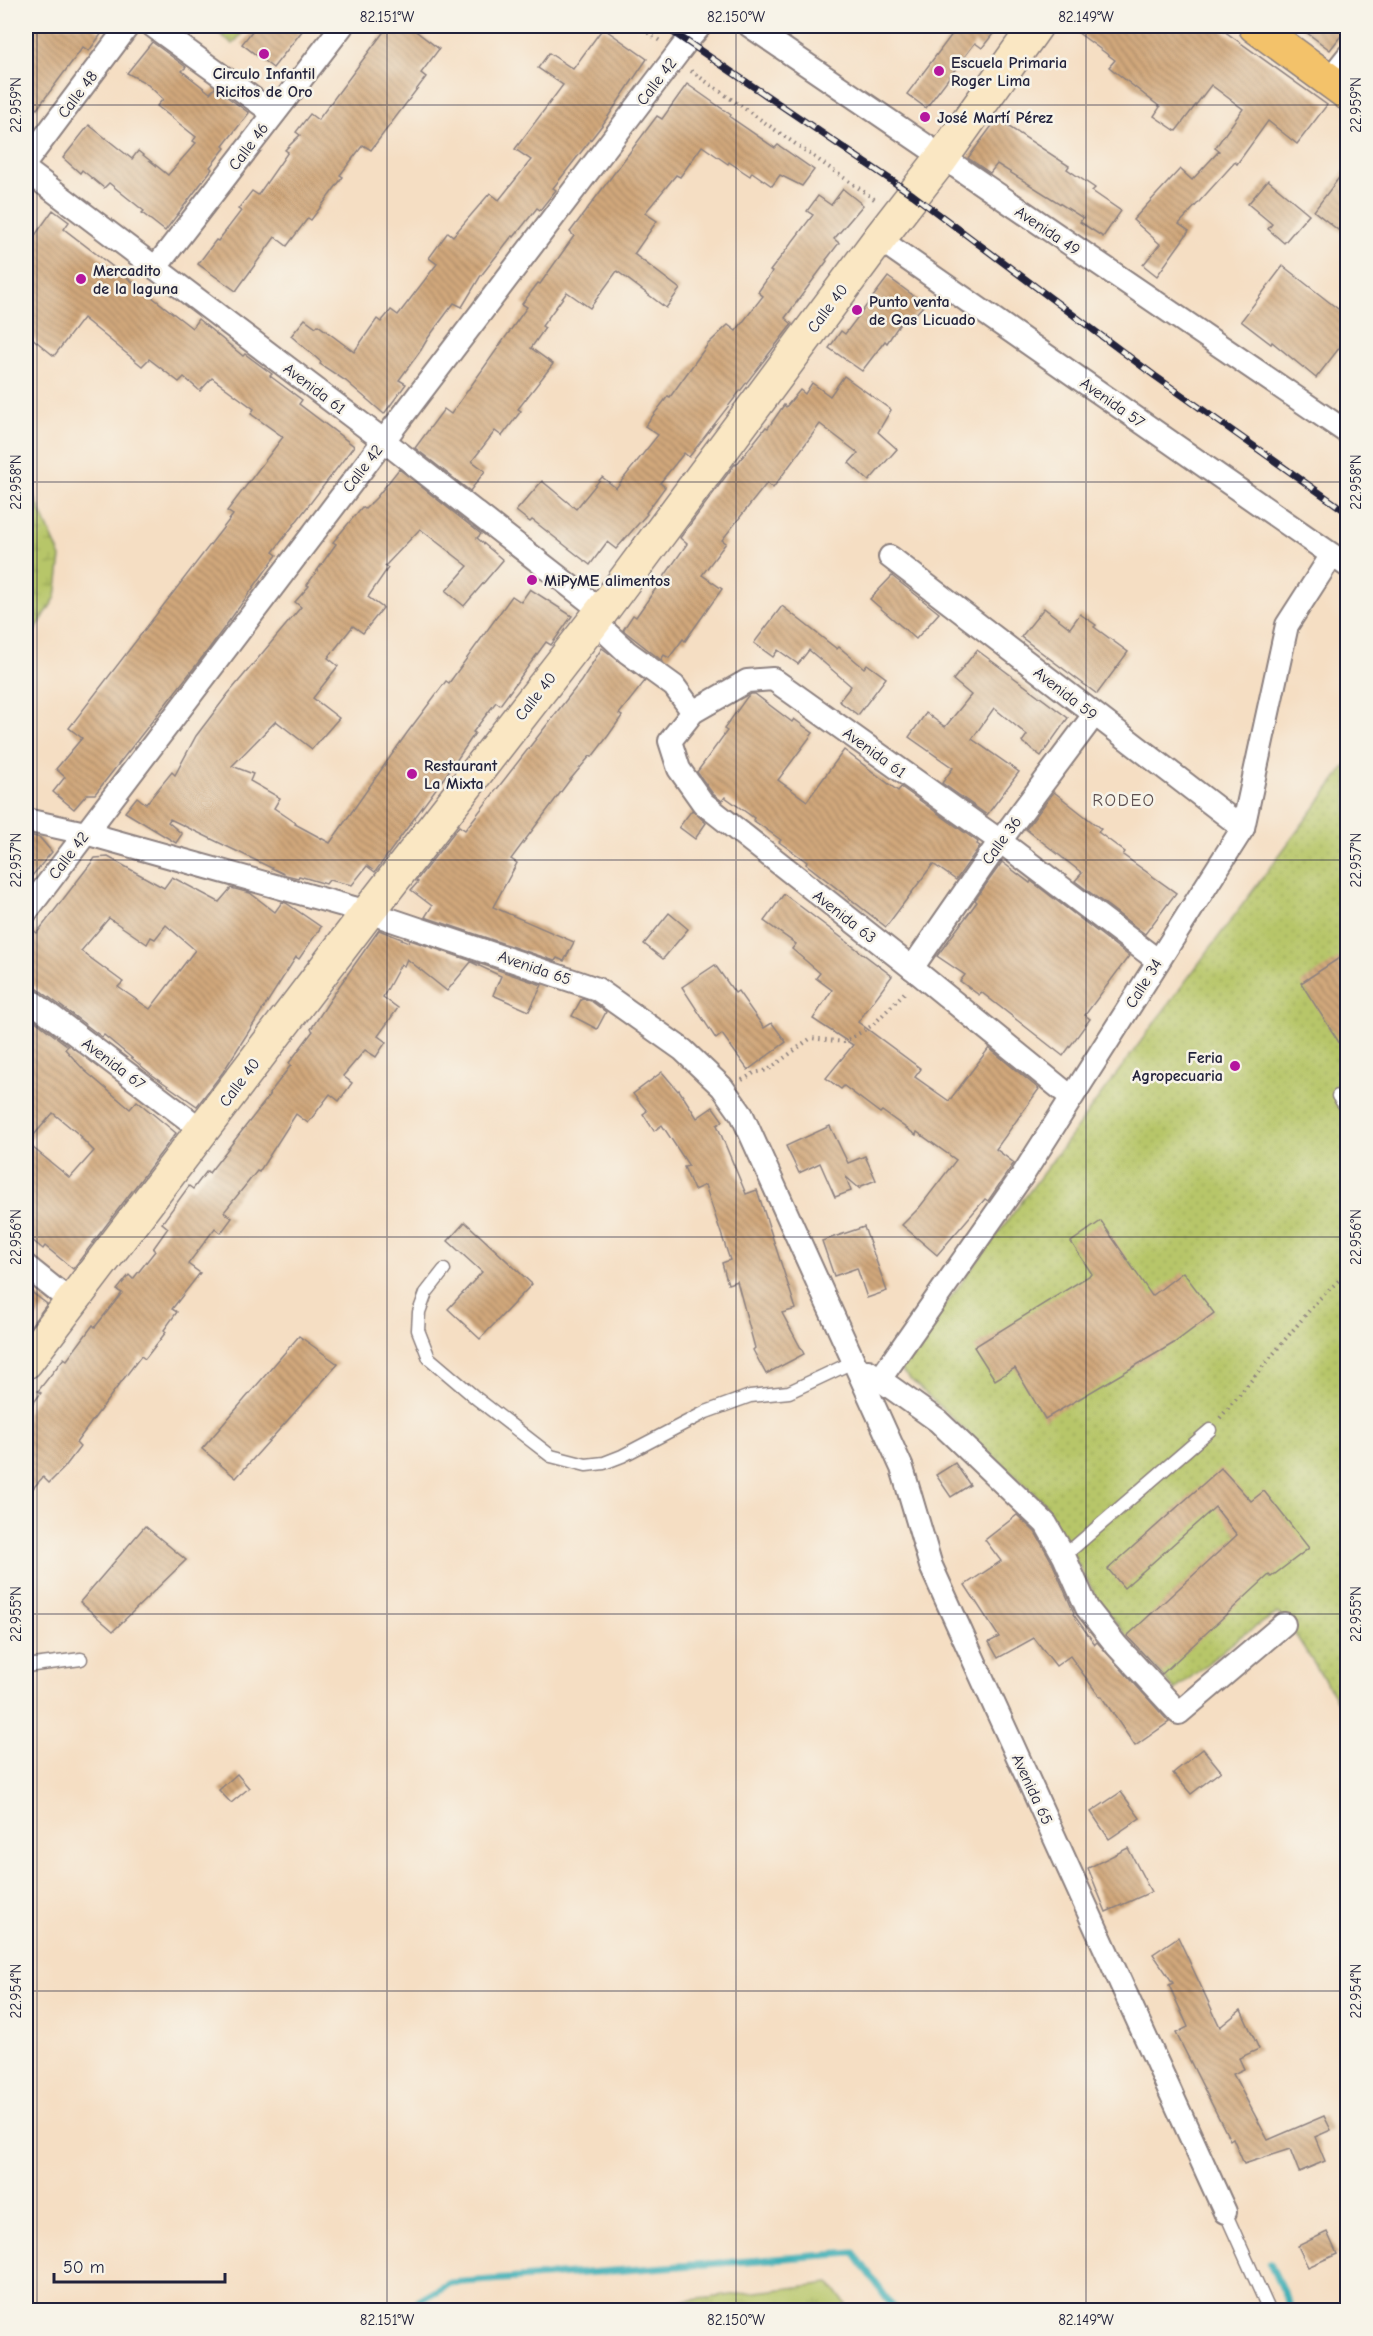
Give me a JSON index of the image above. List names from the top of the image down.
{
  "streets": {
    "main road": ["Calle 40"],
    "street": [
      "Calle 42",
      "Calle 48",
      "Calle 46",
      "Avenida 49",
      "Avenida 61",
      "Avenida 57",
      "Avenida 59",
      "Calle 36",
      "Avenida 63",
      "Avenida 65",
      "Calle 34",
      "Avenida 67"
    ]
  },
  "crossings": [
    ["Calle 42", "Avenida 61"],
    ["Calle 42", "Avenida 65"],
    ["Calle 46", "Avenida 61"],
    ["Avenida 49", "Calle 40"],
    ["Calle 40", "Avenida 61"],
    ["Calle 40", "Avenida 57"],
    ["Calle 40", "Avenida 65"],
    ["Calle 40", "Avenida 67"],
    ["Avenida 61", "Calle 36"],
    ["Avenida 61", "Avenida 63"],
    ["Avenida 61", "Calle 34"],
    ["Avenida 57", "Calle 34"],
    ["Avenida 59", "Calle 36"],
    ["Avenida 59", "Calle 34"],
    ["Calle 36", "Avenida 63"],
    ["Avenida 63", "Calle 34"],
    ["Avenida 65", "Calle 34"]
  ],
  "districts": ["RODEO"],
  "places": [
    "Circulo Infantil Ricitos de Oro",
    "Escuela Primaria Roger Lima",
    "José Martí Pérez",
    "Mercadito de la laguna",
    "Punto venta de Gas Licuado",
    "MiPyME alimentos",
    "Restaurant La Mixta",
    "Feria Agropecuaria"
  ],
  "scale_bar": "50 m",
  "coordinates": [
    "82.151°W",
    "82.150°W",
    "82.149°W",
    "22.959°N",
    "22.958°N",
    "22.957°N",
    "22.956°N",
    "22.955°N",
    "22.954°N"
  ]
}
